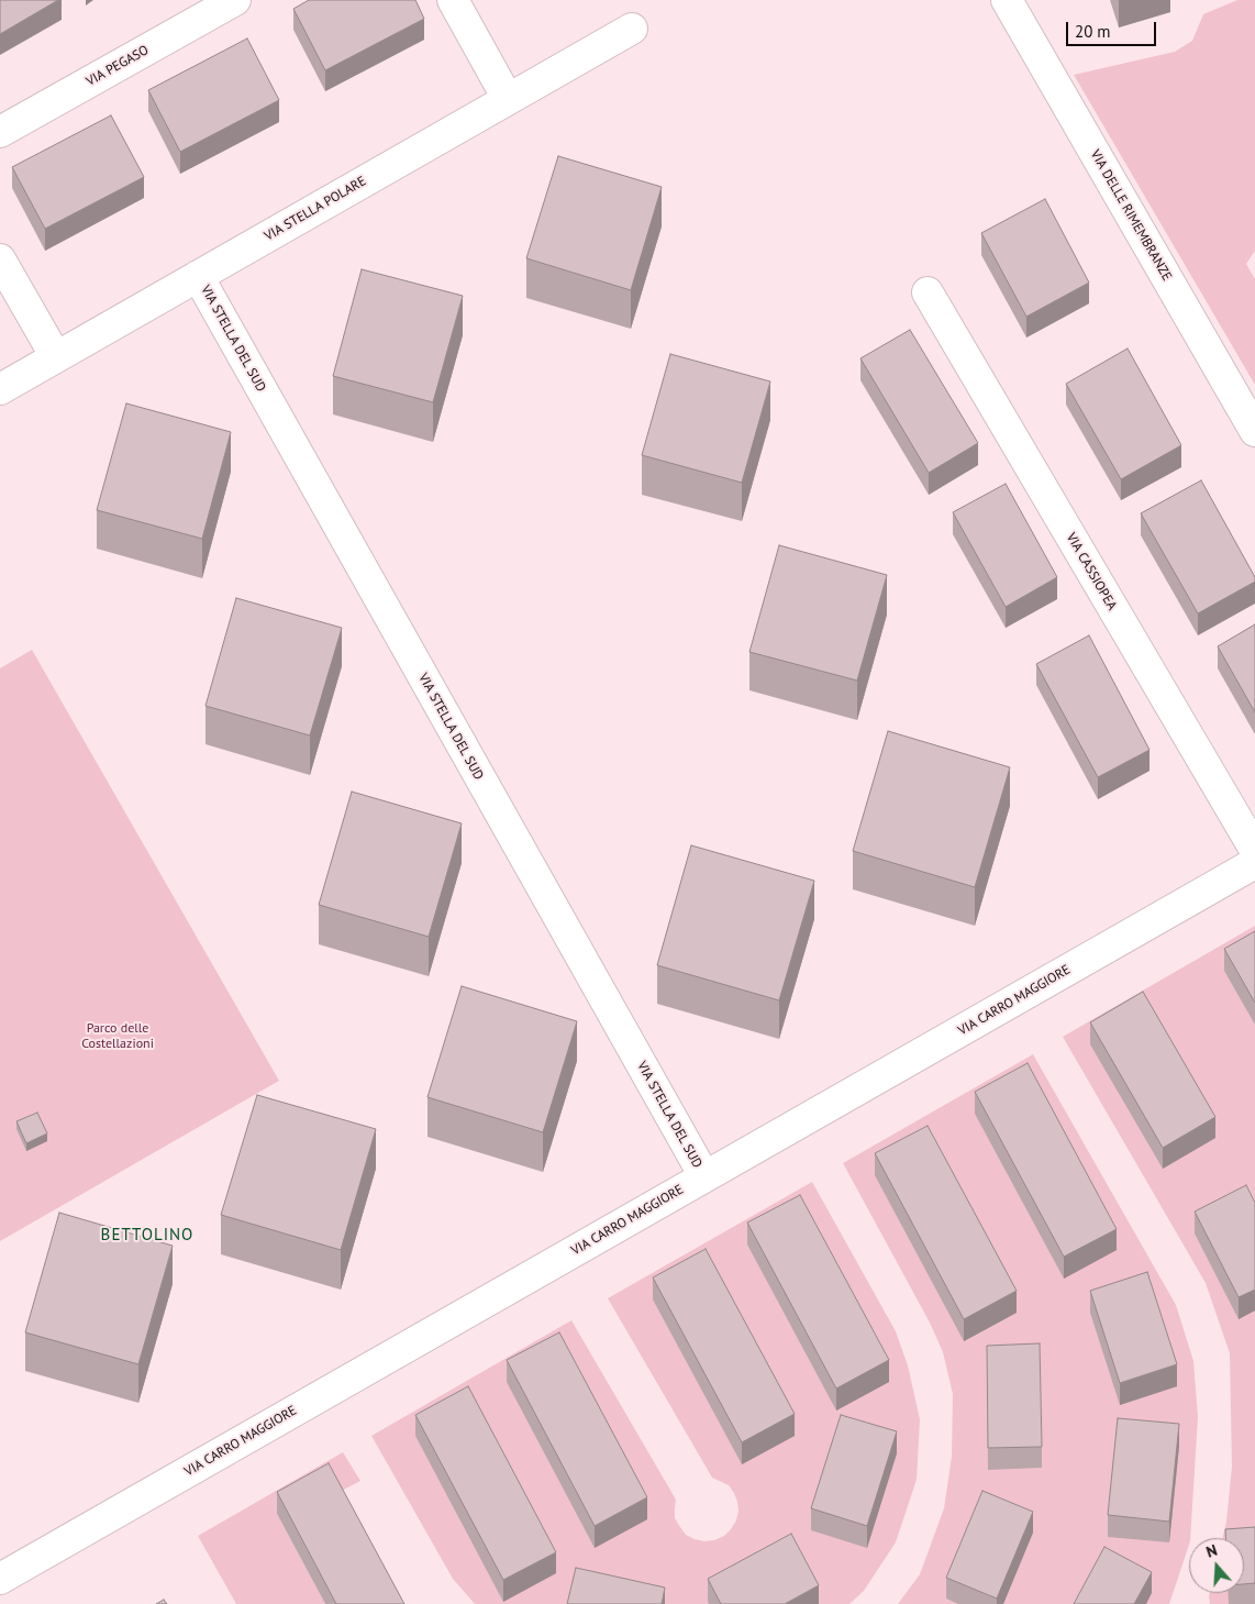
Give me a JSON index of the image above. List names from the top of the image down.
{
  "streets": {
    "street": [
      "VIA PEGASO",
      "VIA STELLA POLARE",
      "VIA DELLE RIMEMBRANZE",
      "VIA STELLA DEL SUD",
      "VIA CASSIOPEA",
      "VIA CARRO MAGGIORE"
    ]
  },
  "crossings": [
    ["VIA STELLA POLARE", "VIA STELLA DEL SUD"],
    ["VIA STELLA DEL SUD", "VIA CARRO MAGGIORE"]
  ],
  "districts": ["BETTOLINO"],
  "parks": ["Parco delle Costellazioni"],
  "scale_bar": "20 m",
  "north": "top"
}
